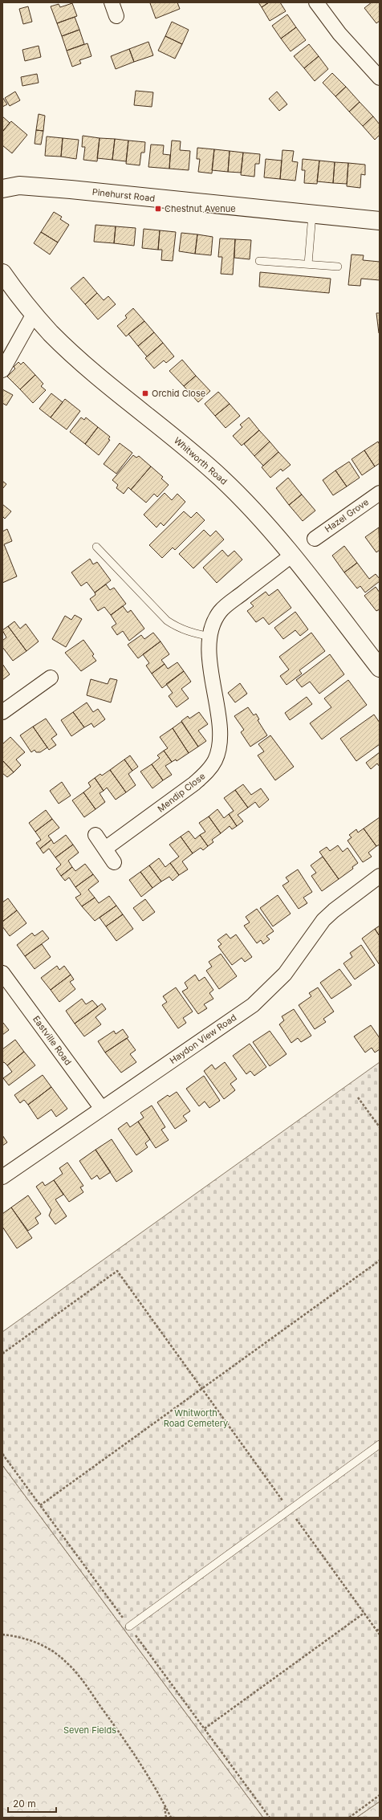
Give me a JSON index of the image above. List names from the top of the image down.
{
  "streets": {
    "main road": ["Pinehurst Road", "Whitworth Road"],
    "street": [
      "Hazel Grove",
      "Mendip Close",
      "Haydon View Road",
      "Eastville Road"
    ]
  },
  "crossings": [
    ["Whitworth Road", "Mendip Close"],
    ["Haydon View Road", "Eastville Road"]
  ],
  "parks": ["Whitworth Road Cemetery", "Seven Fields"],
  "places": {
    "transit": ["Chestnut Avenue", "Orchid Close"]
  },
  "scale_bar": "20 m"
}
